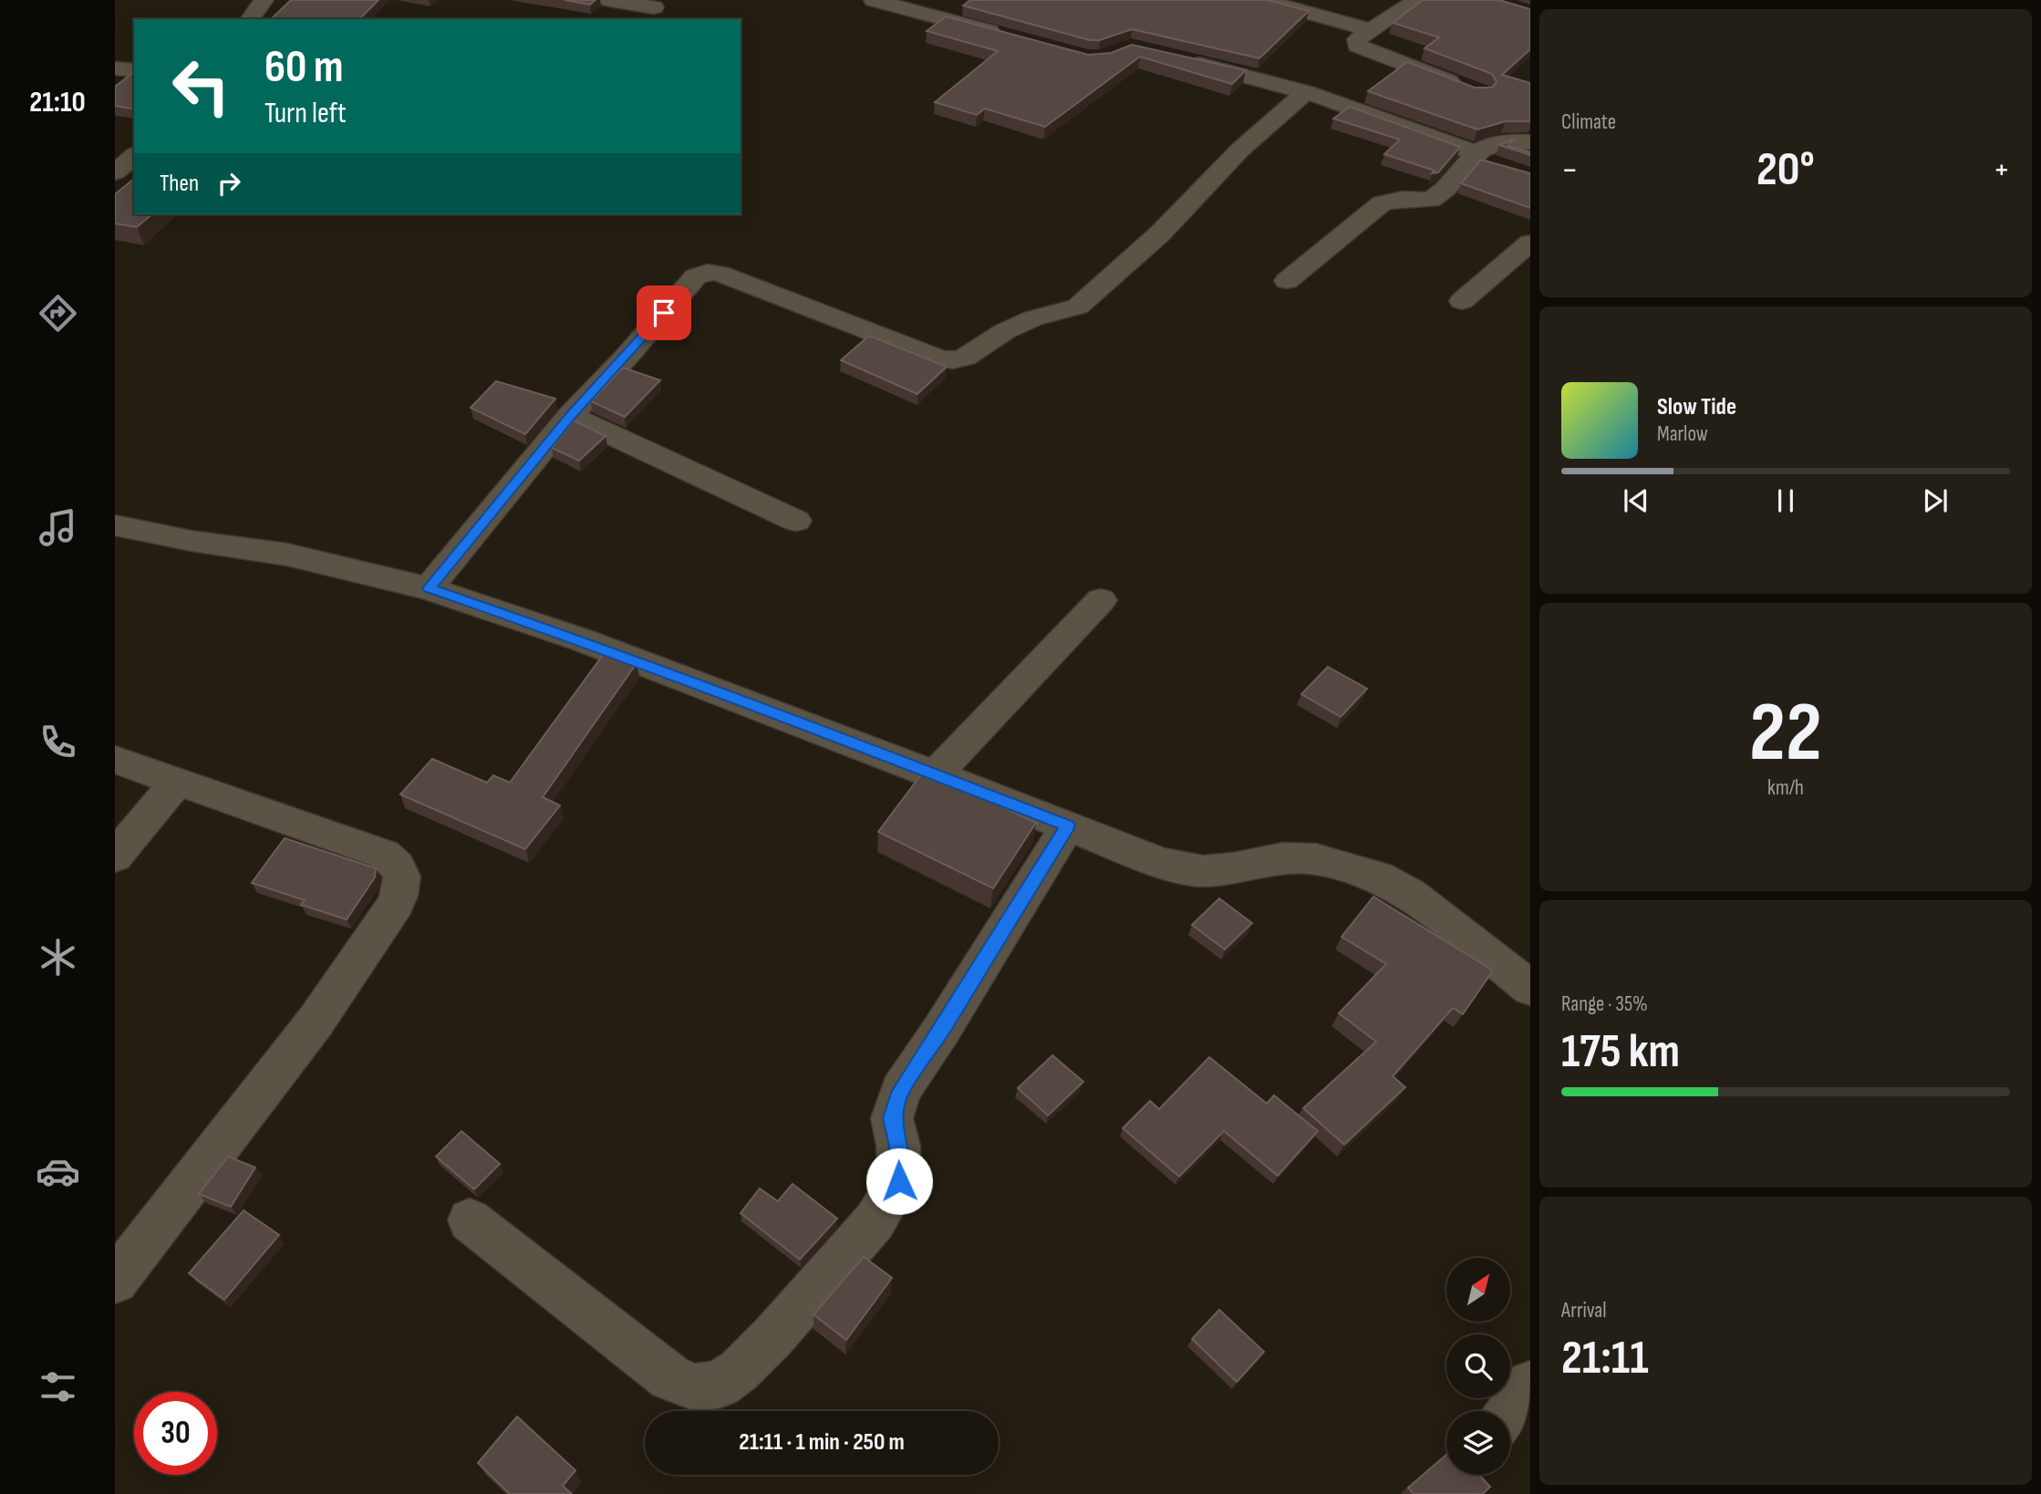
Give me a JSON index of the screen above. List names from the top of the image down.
{
  "north": "top right",
  "page": {
    "tabs": "21:10",
    "tile": [
      "Climate",
      ["22", "km/h"],
      ["Range · 35%", "175 km"],
      ["Arrival", "21:11"]
    ],
    "turn": ["60 m", "Turn left"],
    "heat": ["−", "20°", "+"],
    "then": "Then",
    "song": ["Slow Tide", "Marlow"],
    "limit": "30",
    "trip": "21:11 · 1 min · 250 m"
  }
}
